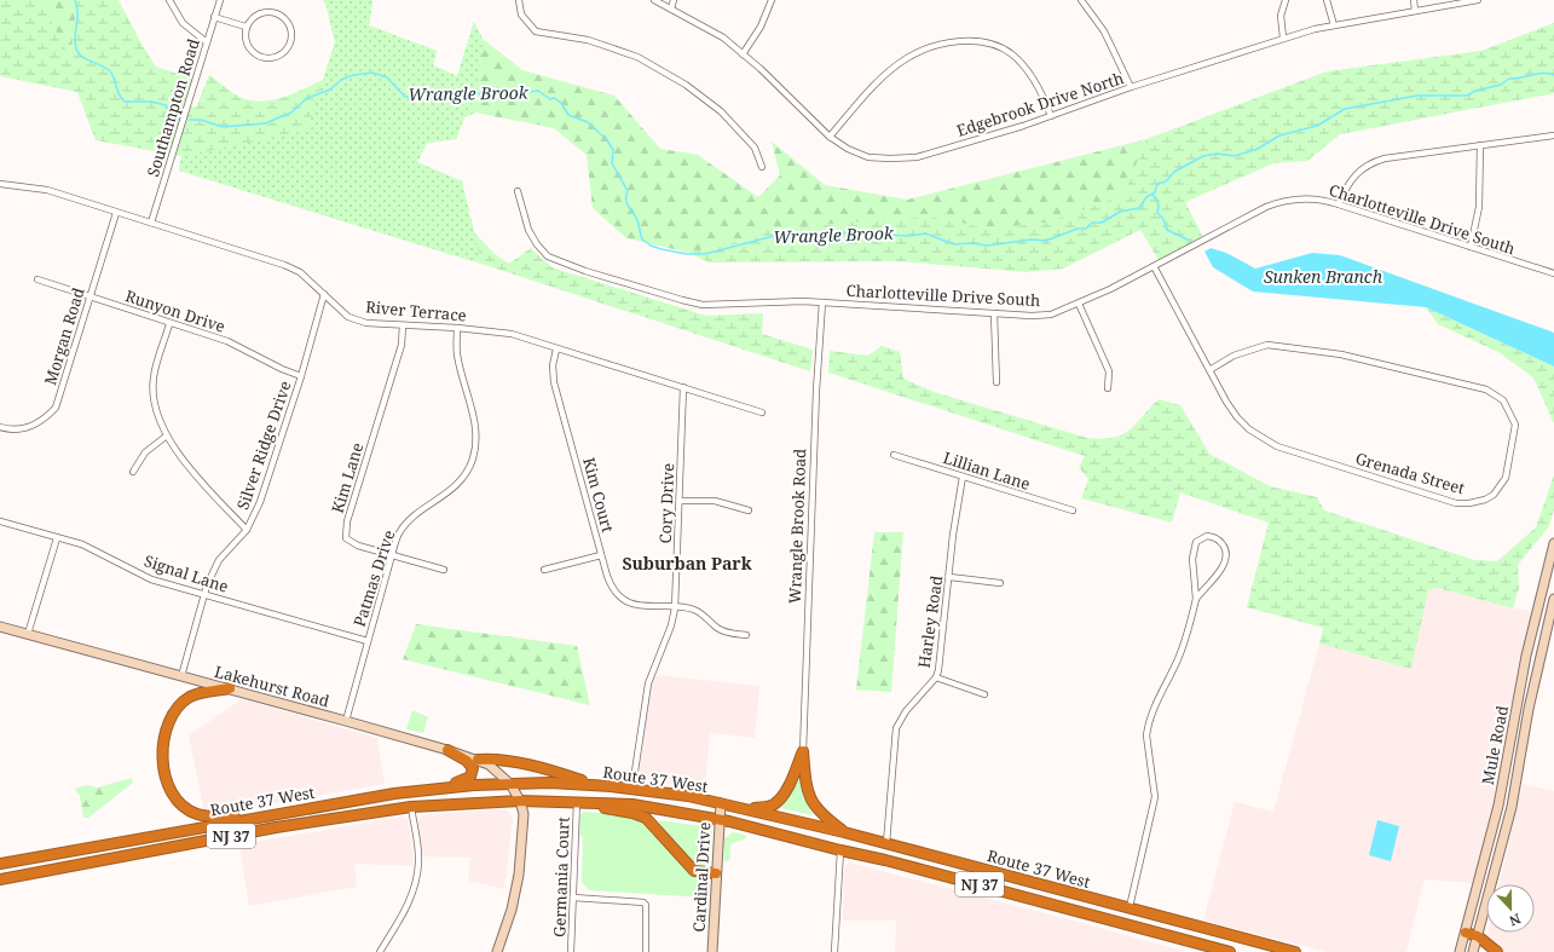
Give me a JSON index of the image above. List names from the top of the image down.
{
  "streets": {
    "highway": ["Route 37 West", "NJ 37"],
    "main road": ["Lakehurst Road", "Mule Road", "Cardinal Drive"],
    "street": [
      "Edgebrook Drive North",
      "Southampton Road",
      "Charlotteville Drive South",
      "Runyon Drive",
      "River Terrace",
      "Morgan Road",
      "Silver Ridge Drive",
      "Lillian Lane",
      "Grenada Street",
      "Kim Lane",
      "Kim Court",
      "Cory Drive",
      "Wrangle Brook Road",
      "Signal Lane",
      "Patmas Drive",
      "Harley Road",
      "Germania Court"
    ]
  },
  "crossings": [
    ["Southampton Road", "River Terrace"],
    ["Charlotteville Drive South", "Grenada Street"],
    ["Charlotteville Drive South", "Wrangle Brook Road"],
    ["Runyon Drive", "Morgan Road"],
    ["Runyon Drive", "Silver Ridge Drive"],
    ["River Terrace", "Morgan Road"],
    ["River Terrace", "Silver Ridge Drive"],
    ["River Terrace", "Kim Lane"],
    ["River Terrace", "Kim Court"],
    ["River Terrace", "Cory Drive"],
    ["River Terrace", "Patmas Drive"],
    ["Silver Ridge Drive", "Signal Lane"],
    ["Silver Ridge Drive", "Lakehurst Road"],
    ["Lillian Lane", "Harley Road"],
    ["Kim Lane", "Patmas Drive"],
    ["Kim Court", "Cory Drive"],
    ["Cory Drive", "Route 37 West"],
    ["Signal Lane", "Patmas Drive"],
    ["Patmas Drive", "Lakehurst Road"],
    ["Harley Road", "Route 37 West"],
    ["Lakehurst Road", "Route 37 West"],
    ["Route 37 West", "Germania Court"],
    ["Route 37 West", "Cardinal Drive"]
  ],
  "districts": ["Suburban Park"],
  "water": ["Wrangle Brook", "Sunken Branch"],
  "north": "bottom"
}
